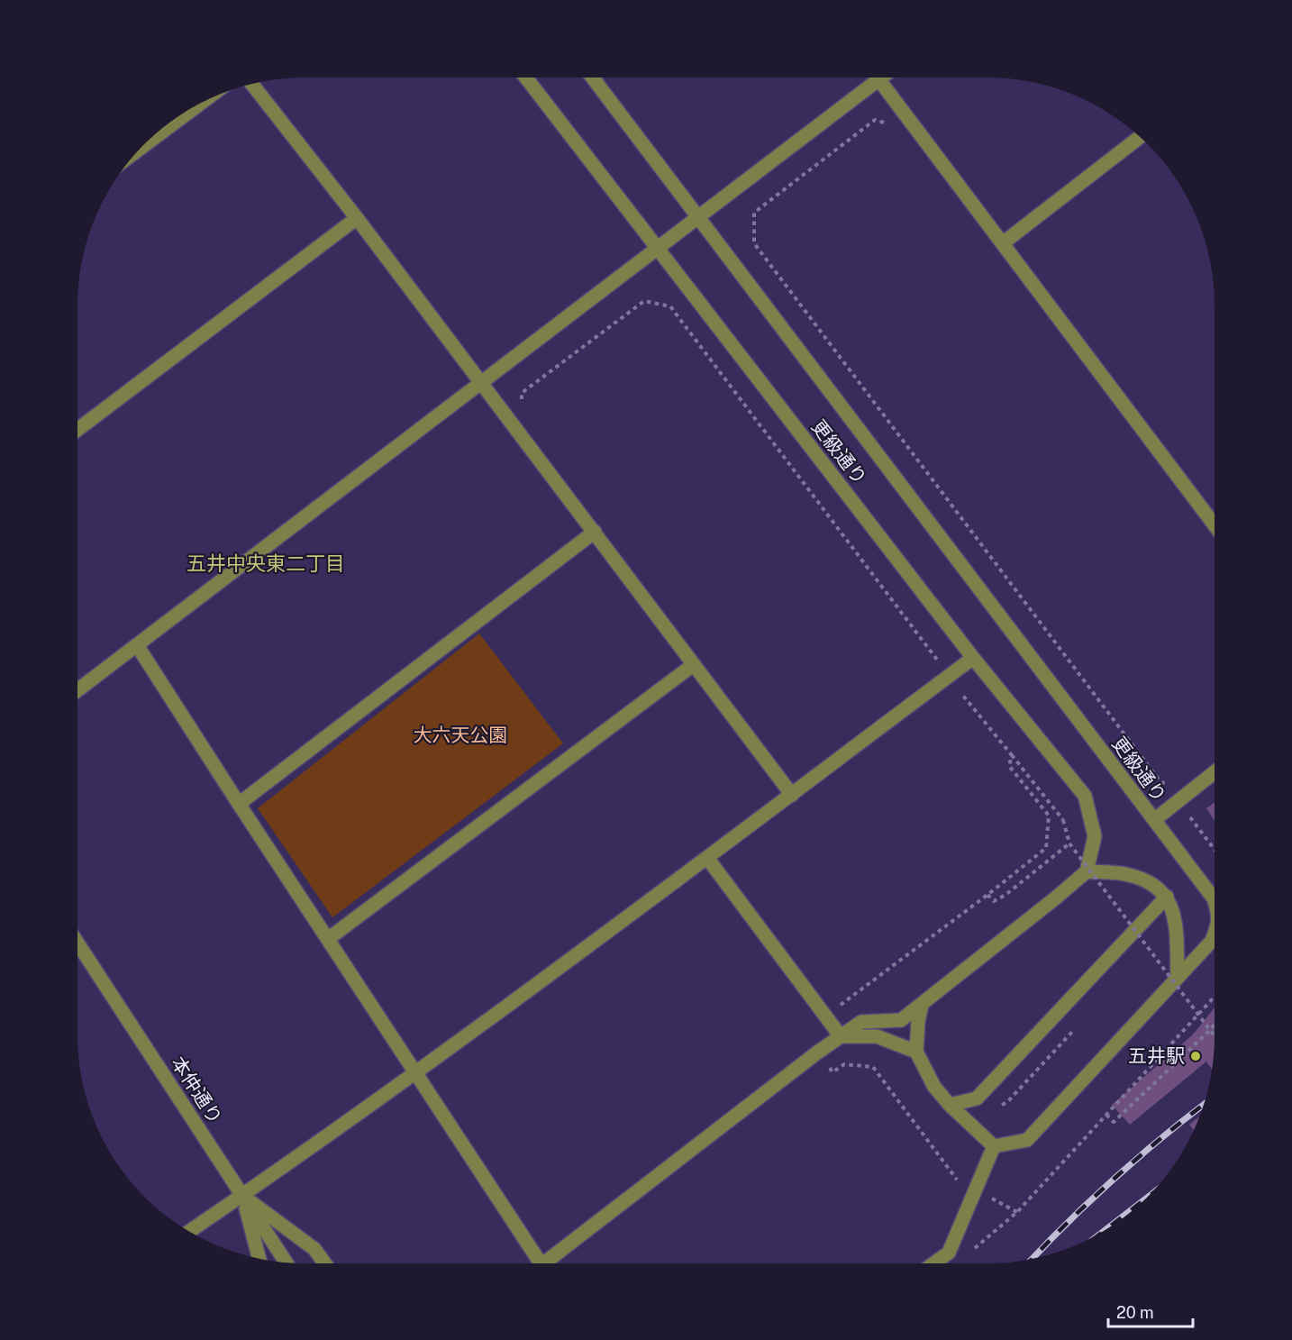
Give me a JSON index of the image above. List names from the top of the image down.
{
  "streets": {
    "street": ["更級通り", "本仲通り"]
  },
  "districts": ["五井中央東二丁目"],
  "parks": ["大六天公園"],
  "places": ["五井駅"],
  "scale_bar": "20 m"
}
